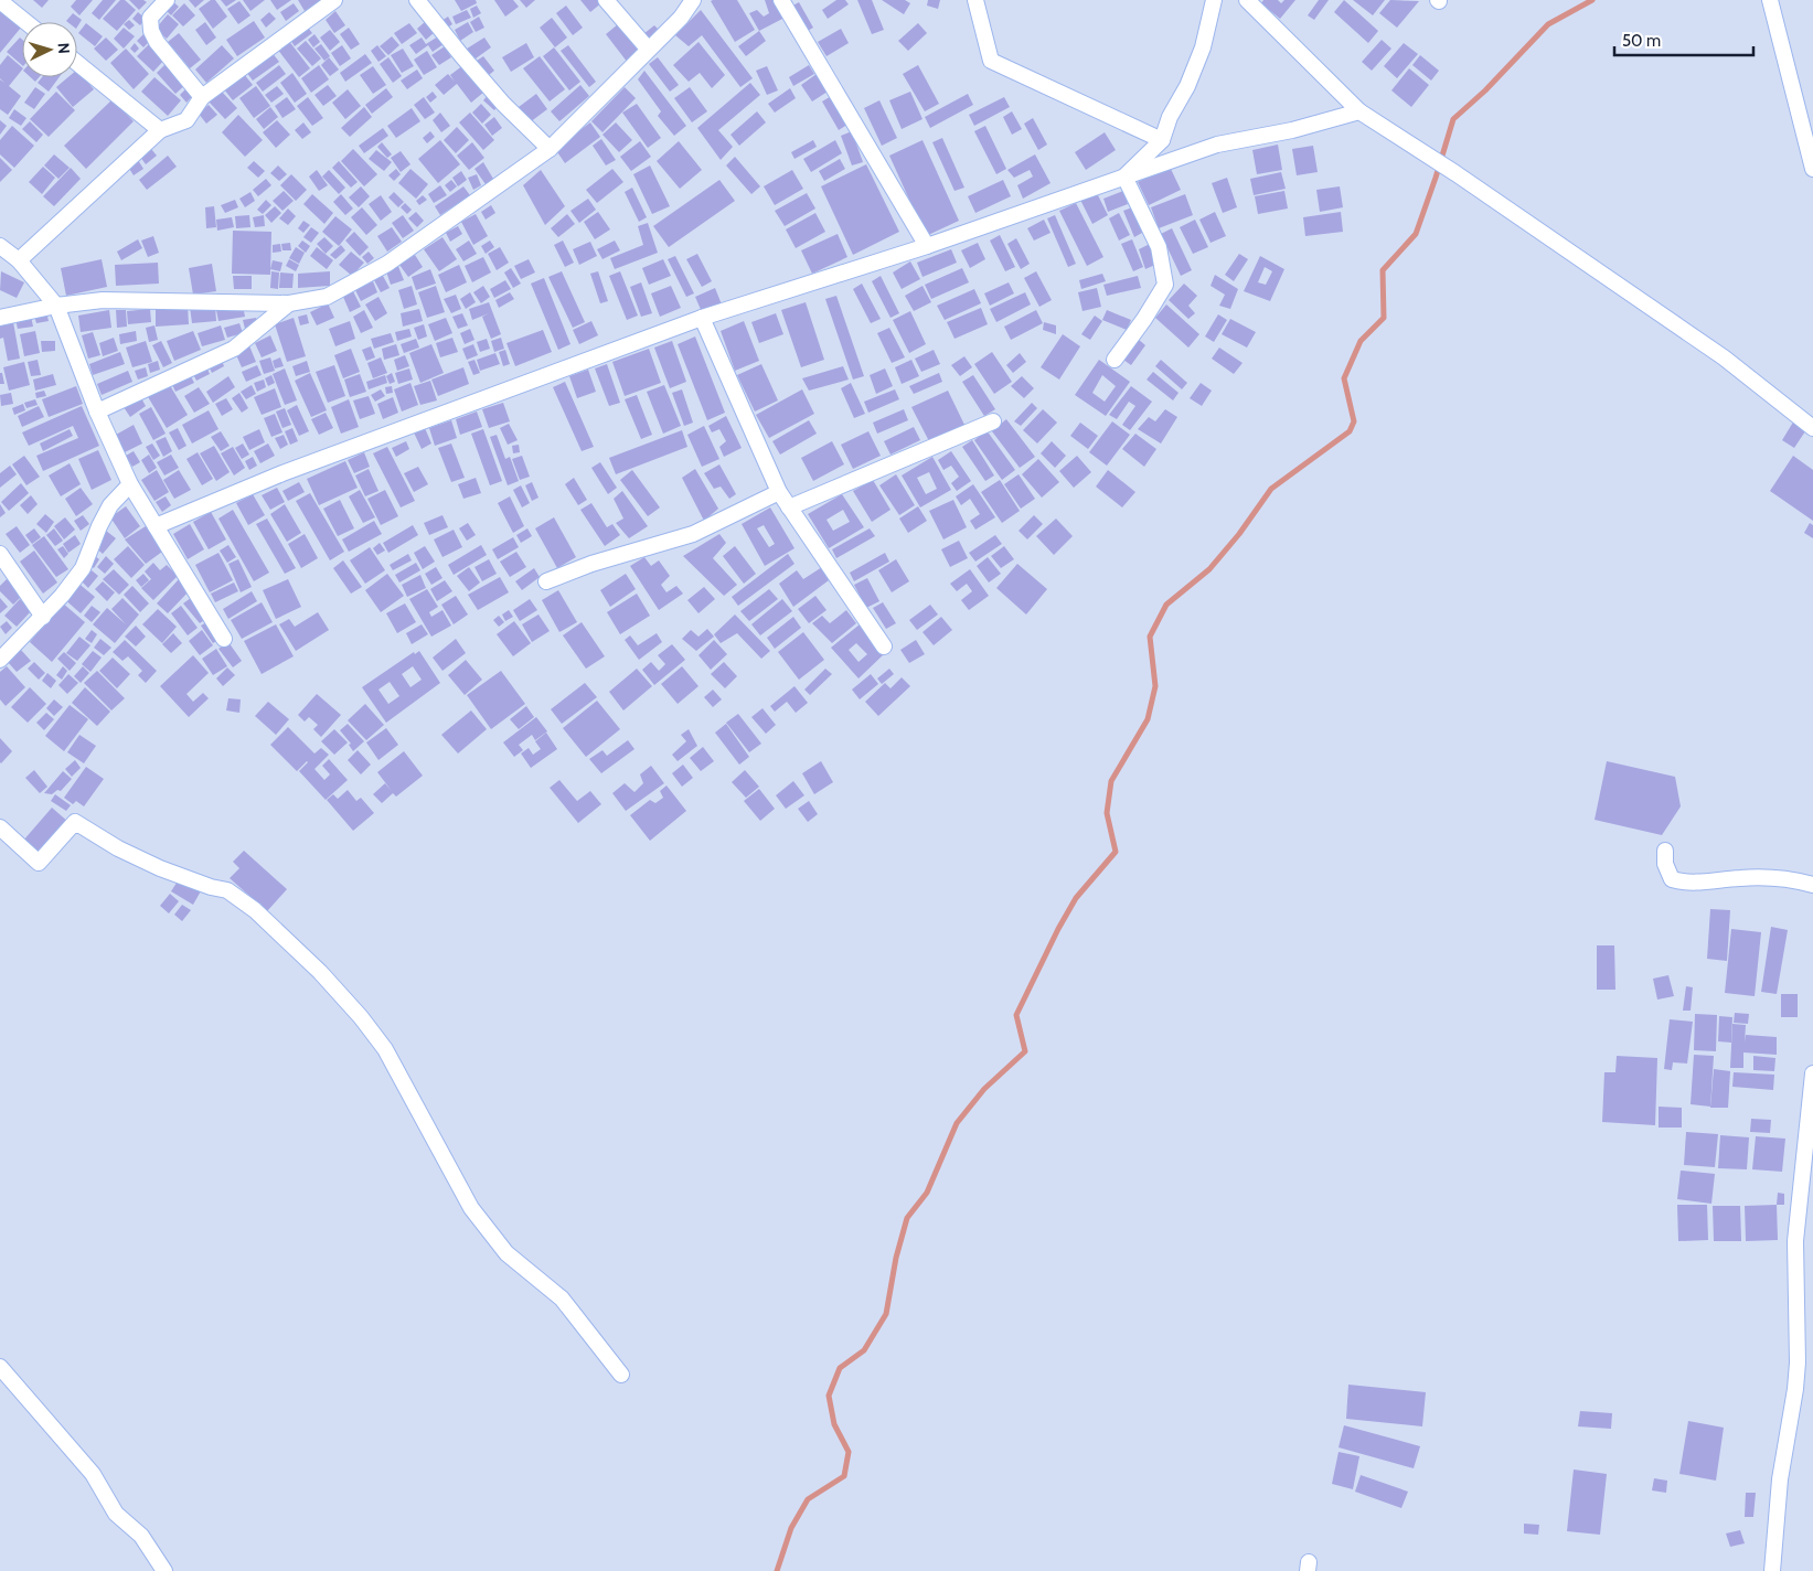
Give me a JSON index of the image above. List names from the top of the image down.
{
  "scale_bar": "50 m",
  "north": "right"
}
